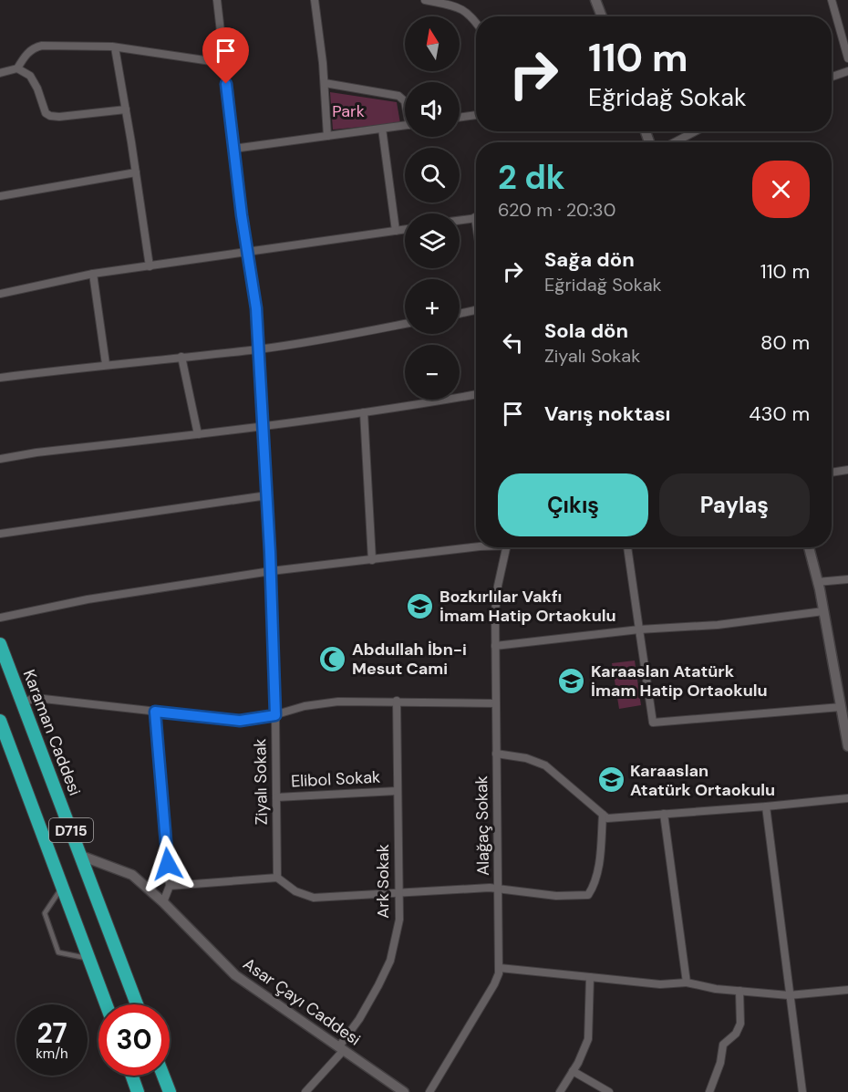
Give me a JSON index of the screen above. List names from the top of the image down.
{
  "streets": {
    "highway": ["Karaman Caddesi", "D715"],
    "street": [
      "Elibol Sokak",
      "Ziyalı Sokak",
      "Alağaç Sokak",
      "Ark Sokak",
      "Asar Çayı Caddesi"
    ]
  },
  "crossings": [
    ["Karaman Caddesi", "Asar Çayı Caddesi"],
    ["Elibol Sokak", "Ziyalı Sokak"],
    ["Elibol Sokak", "Ark Sokak"],
    ["Ark Sokak", "Asar Çayı Caddesi"]
  ],
  "parks": ["Park"],
  "places": {
    "school or university": ["Bozkırlılar Vakfı İmam Hatip Ortaokulu", "Karaaslan Atatürk İmam Hatip Ortaokulu", "Karaaslan Atatürk Ortaokulu"],
    "mosque": ["Abdullah İbn-i Mesut Cami"]
  },
  "north": "top",
  "page": {
    "map_buttons": ["+", "−"],
    "turn": ["110 m", "Eğridağ Sokak"],
    "heading": ["2 dk", "620 m · 20:30"],
    "list": [
      {
        "name": "Sağa dön",
        "note": "Eğridağ Sokak",
        "value": "110 m"
      },
      {
        "name": "Sola dön",
        "note": "Ziyalı Sokak",
        "value": "80 m"
      },
      {
        "name": "Varış noktası",
        "value": "430 m"
      }
    ],
    "buttons": ["Çıkış", "Paylaş"],
    "speed": "27 km/h",
    "limit": "30"
  }
}
